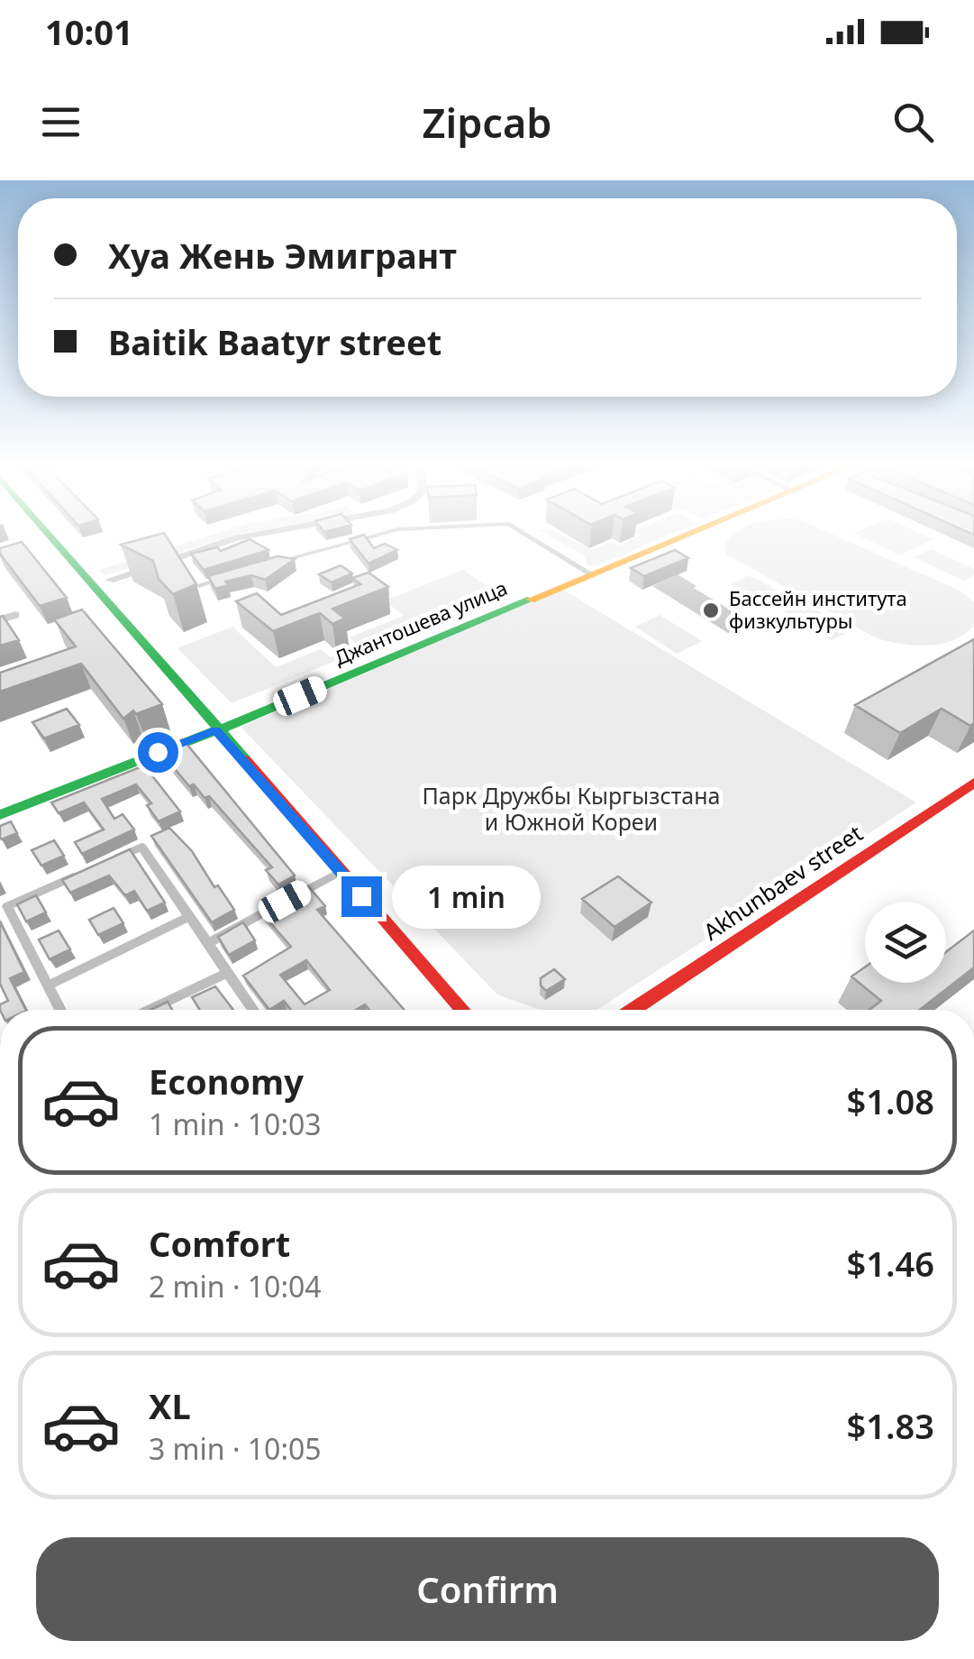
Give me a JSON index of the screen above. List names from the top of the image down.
{
  "streets": {
    "main road": ["Джантошева улица", "Akhunbaev street"]
  },
  "parks": ["Парк Дружбы Кыргызстана и Южной Кореи"],
  "places": ["Бассейн института физкультуры"],
  "page": {
    "status": "10:01",
    "header": "Zipcab",
    "banner": ["Хуа Жень Эмигрант", "Baitik Baatyr street"],
    "bubble": "1 min",
    "list": [
      {
        "name": "Economy",
        "note": "1 min · 10:03",
        "value": "$1.08"
      },
      {
        "name": "Comfort",
        "note": "2 min · 10:04",
        "value": "$1.46"
      },
      {
        "name": "XL",
        "note": "3 min · 10:05",
        "value": "$1.83"
      }
    ],
    "buttons": "Confirm"
  }
}
